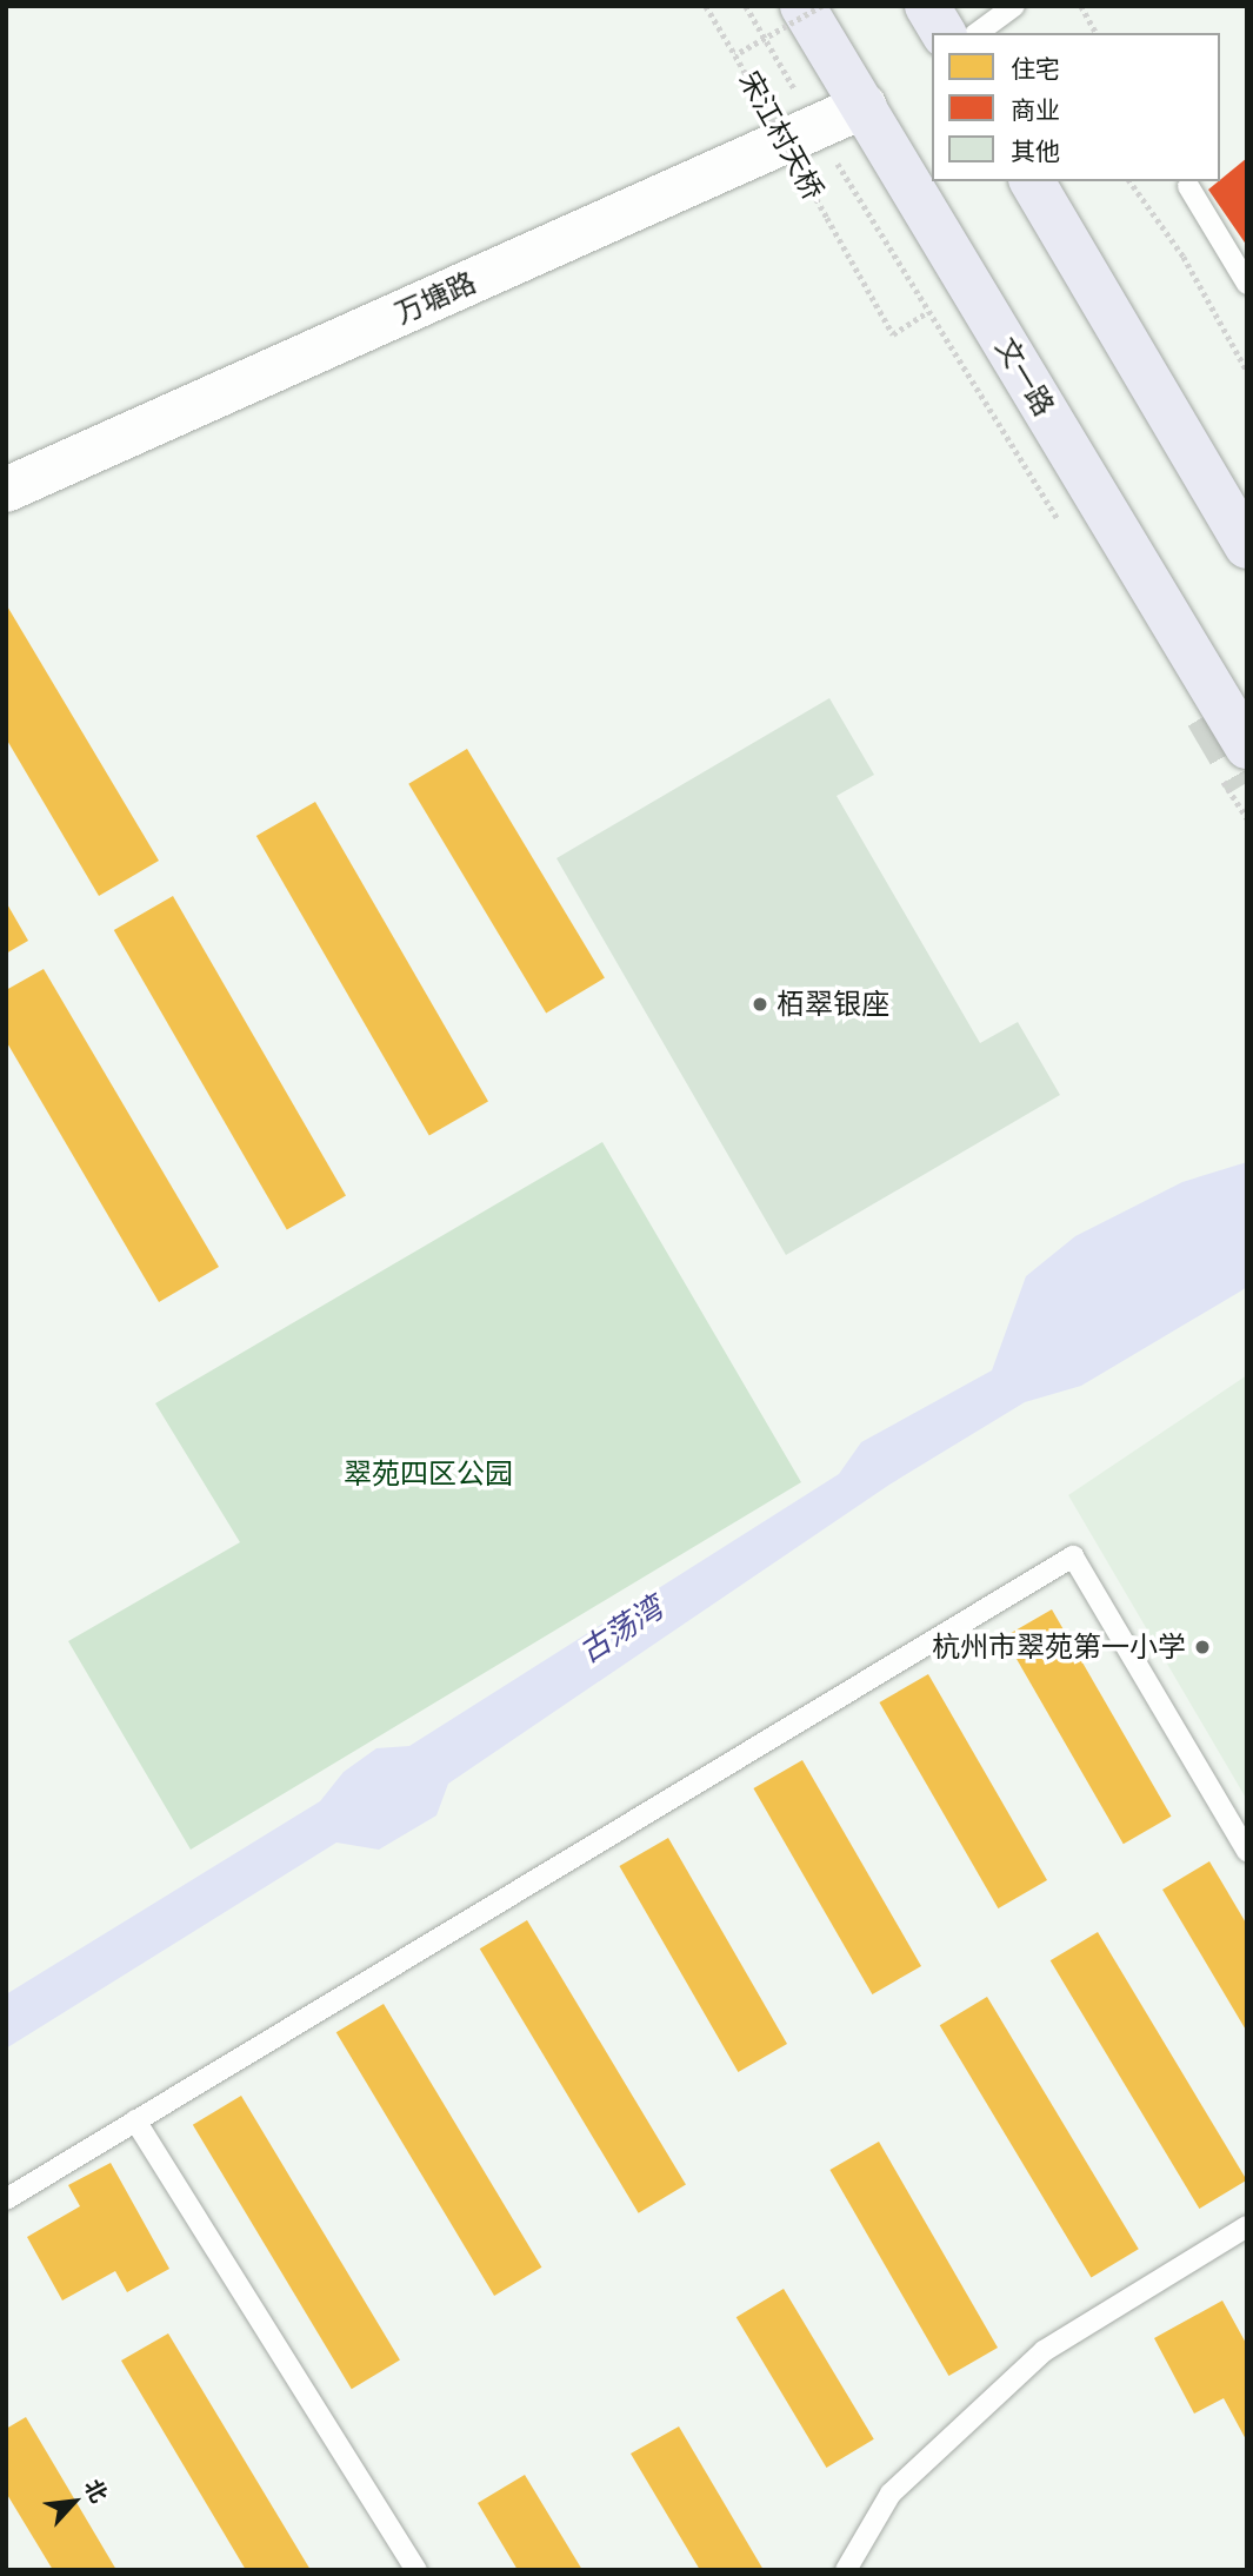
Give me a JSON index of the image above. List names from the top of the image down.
{
  "streets": {
    "main road": ["文一路"],
    "street": ["万塘路"],
    "path": ["宋江村天桥"]
  },
  "crossings": [
    ["万塘路", "文一路"]
  ],
  "water": ["古荡湾"],
  "parks": ["翠苑四区公园"],
  "places": ["栢翠银座", "杭州市翠苑第一小学"],
  "legend": ["住宅", "商业", "其他"],
  "north": "top right"
}
